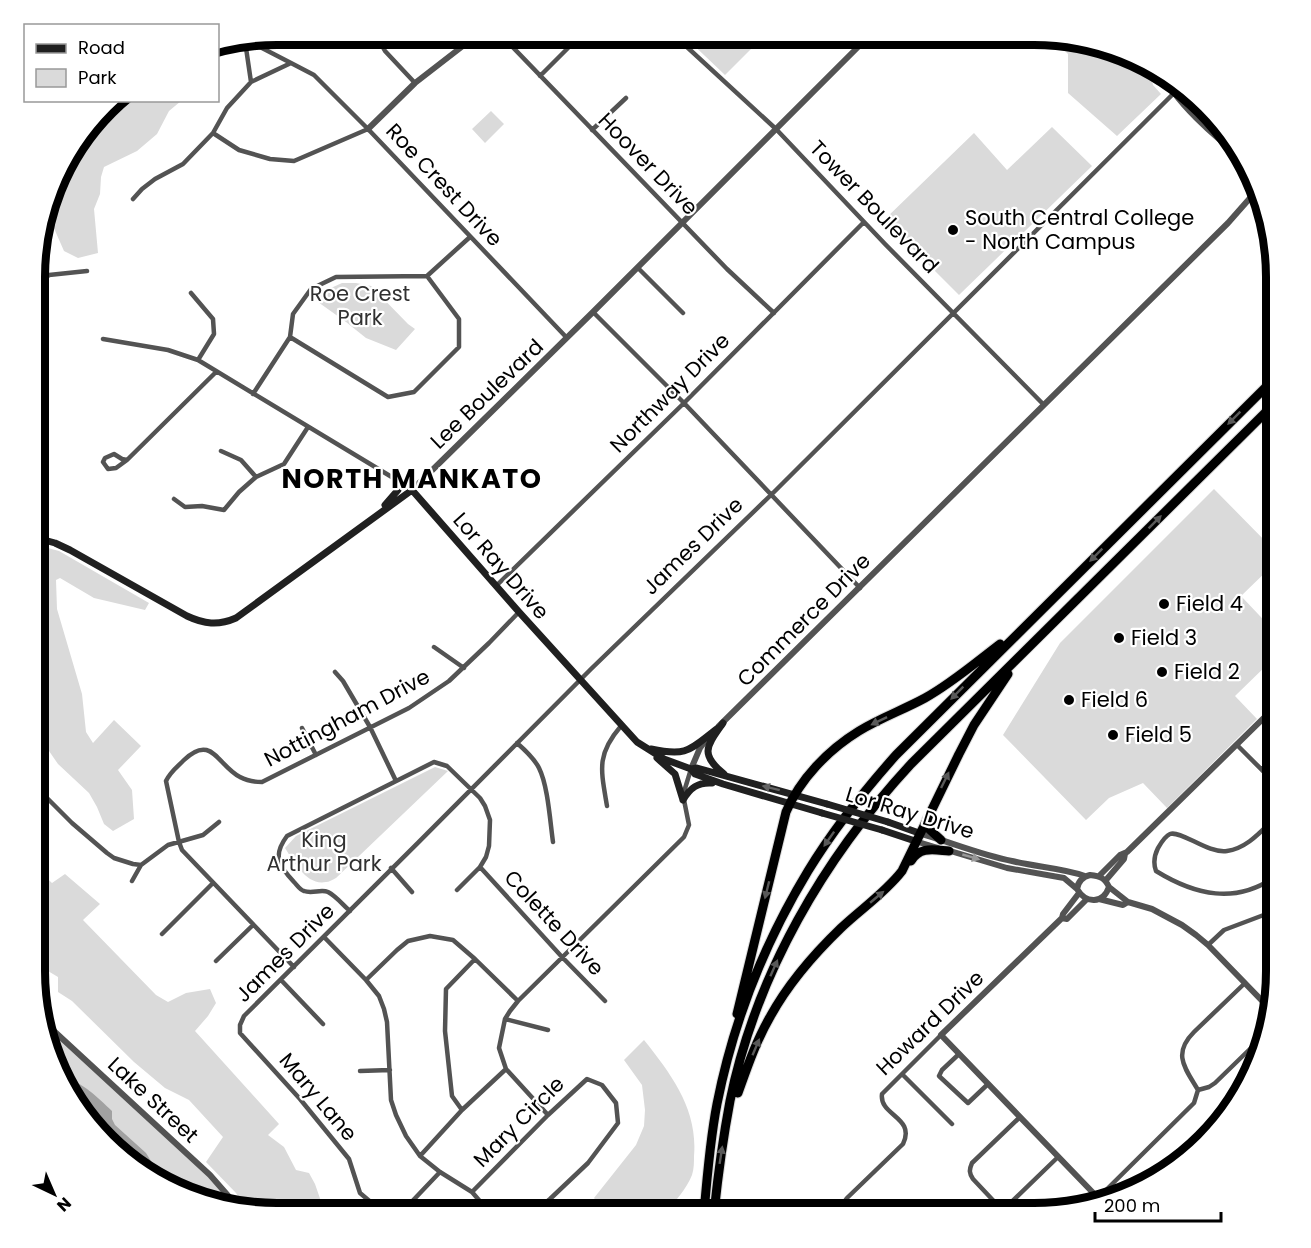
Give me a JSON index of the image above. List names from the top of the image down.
{
  "streets": {
    "main road": ["Lee Boulevard", "Lor Ray Drive"],
    "street": [
      "Hoover Drive",
      "Roe Crest Drive",
      "Tower Boulevard",
      "Northway Drive",
      "James Drive",
      "Commerce Drive",
      "Nottingham Drive",
      "Colette Drive",
      "Howard Drive",
      "Mary Lane",
      "Lake Street",
      "Mary Circle"
    ]
  },
  "crossings": [
    ["Hoover Drive", "Northway Drive"],
    ["Hoover Drive", "Lee Boulevard"],
    ["Roe Crest Drive", "Lee Boulevard"],
    ["Tower Boulevard", "Northway Drive"],
    ["Tower Boulevard", "Lee Boulevard"],
    ["Tower Boulevard", "James Drive"],
    ["Tower Boulevard", "Commerce Drive"],
    ["Northway Drive", "Lor Ray Drive"],
    ["Lee Boulevard", "Lor Ray Drive"],
    ["James Drive", "Lor Ray Drive"],
    ["James Drive", "Nottingham Drive"],
    ["James Drive", "Mary Lane"],
    ["Lor Ray Drive", "Commerce Drive"],
    ["Lor Ray Drive", "Nottingham Drive"],
    ["Lor Ray Drive", "Howard Drive"],
    ["Commerce Drive", "Colette Drive"]
  ],
  "districts": ["NORTH MANKATO"],
  "parks": ["Roe Crest Park", "King Arthur Park"],
  "places": [
    "South Central College - North Campus",
    "Field 4",
    "Field 3",
    "Field 2",
    "Field 6",
    "Field 5"
  ],
  "legend": ["Road", "Park"],
  "scale_bar": "200 m",
  "north": "bottom right"
}
